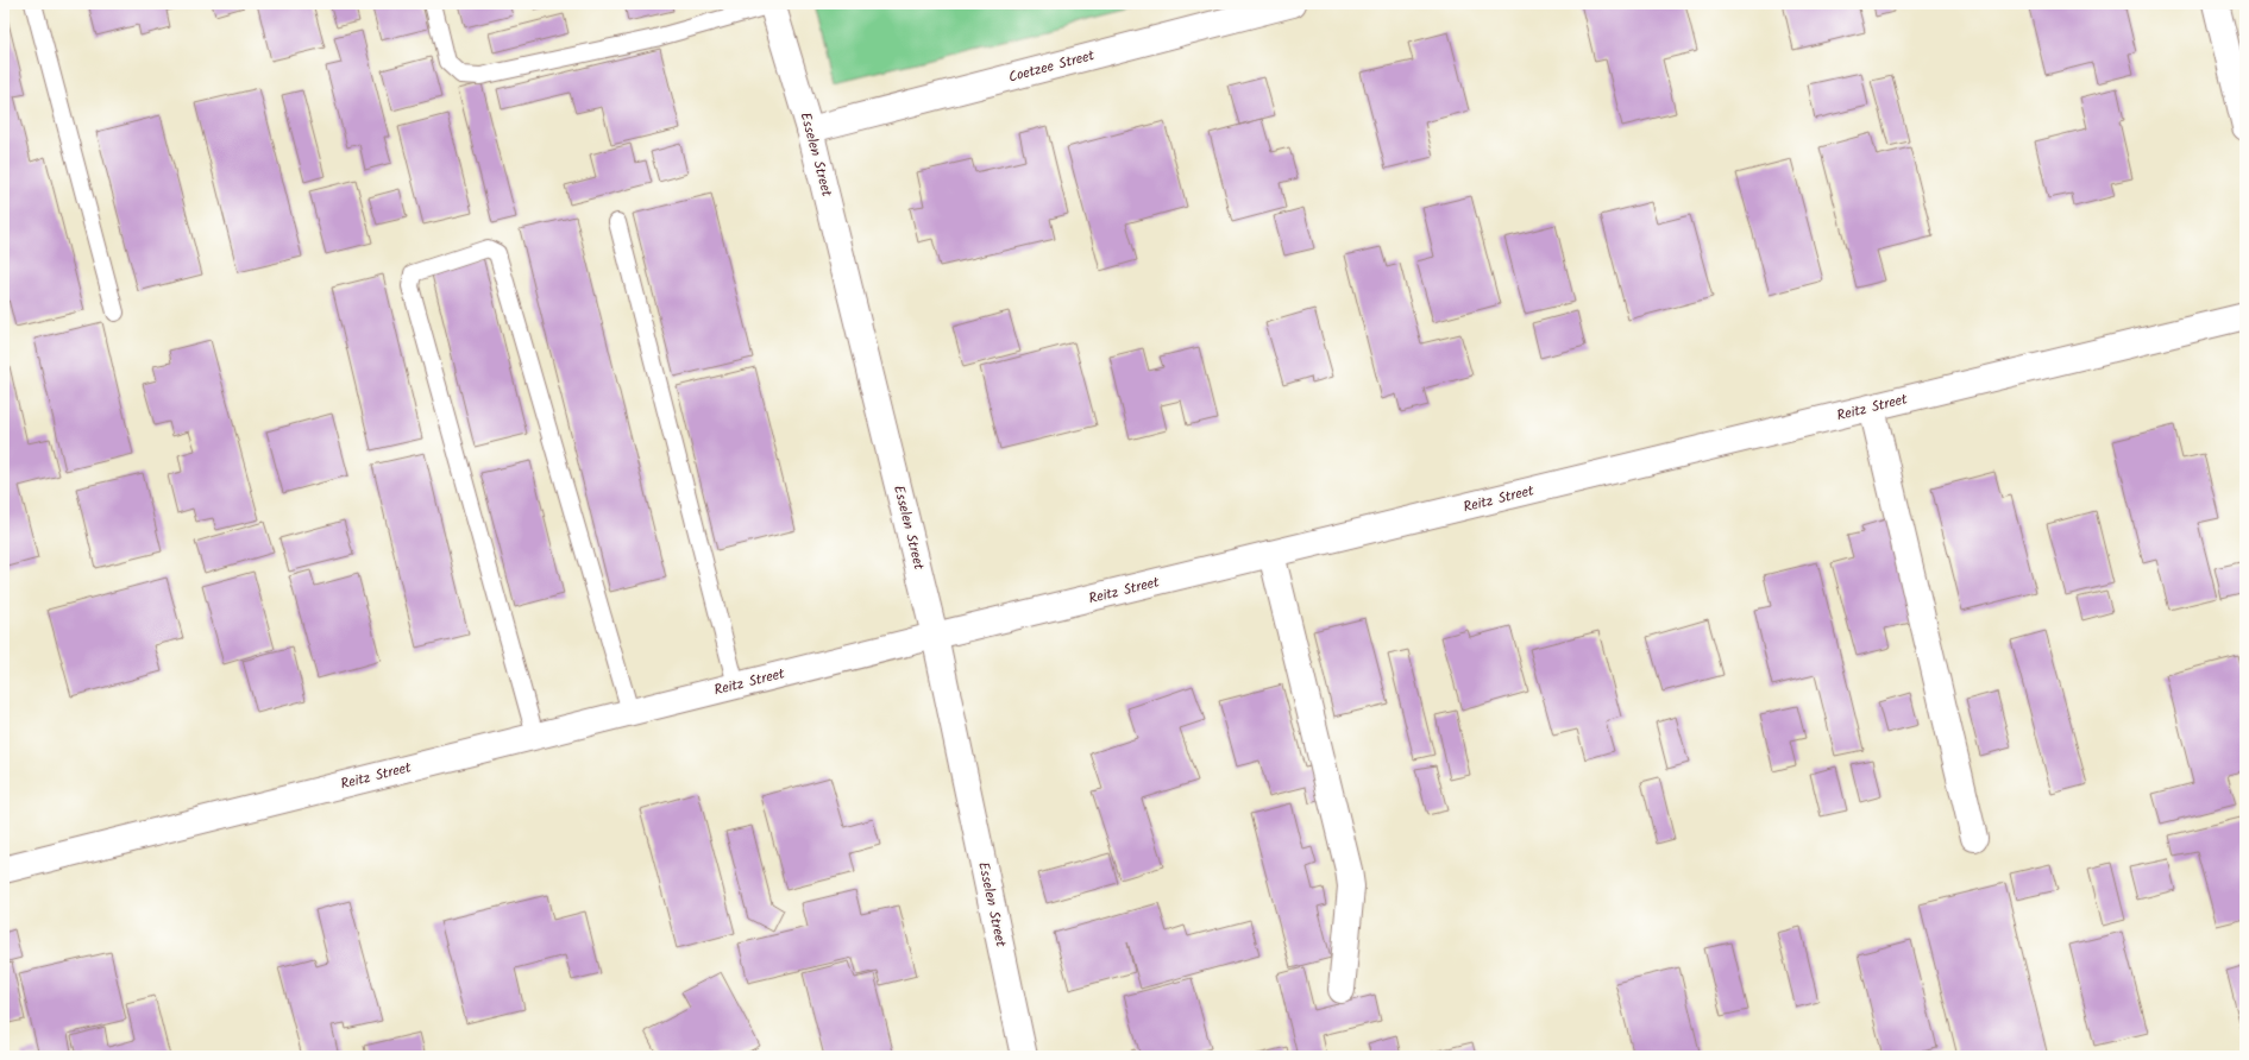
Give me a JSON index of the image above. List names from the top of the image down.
{
  "streets": {
    "street": ["Coetzee Street", "Esselen Street", "Reitz Street"]
  },
  "crossings": [
    ["Coetzee Street", "Esselen Street"],
    ["Esselen Street", "Reitz Street"]
  ]
}
